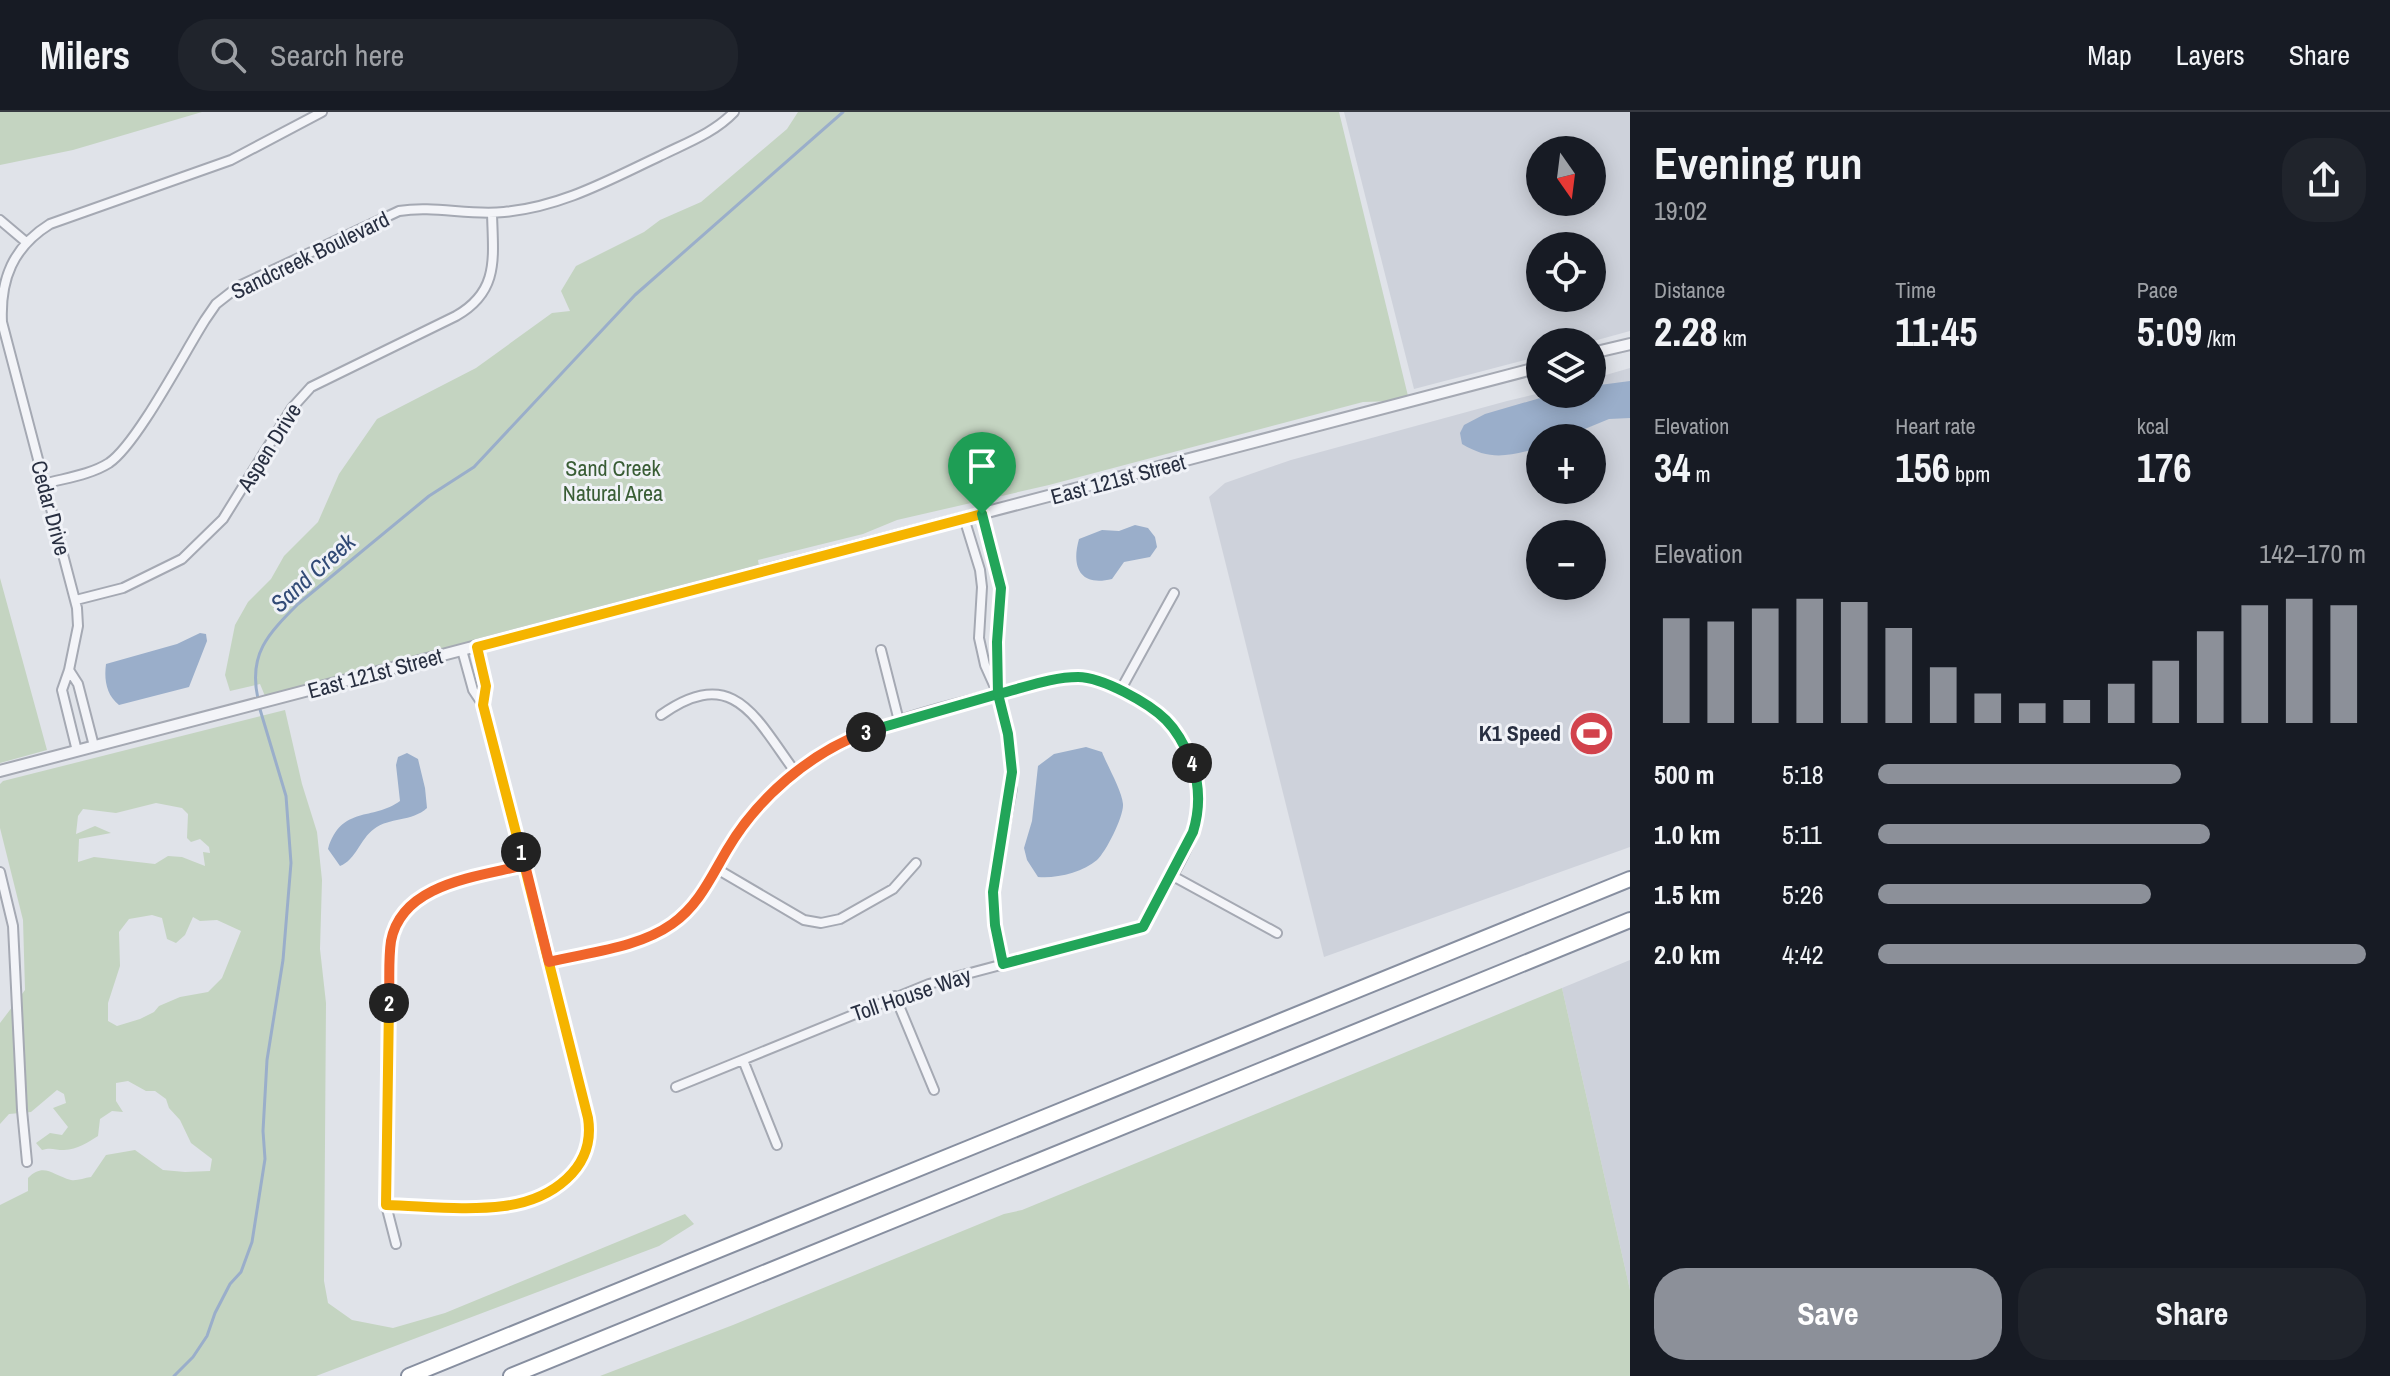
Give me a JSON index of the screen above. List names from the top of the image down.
{
  "streets": {
    "street": [
      "Sandcreek Boulevard",
      "Aspen Drive",
      "East 121st Street",
      "Cedar Drive",
      "Toll House Way"
    ]
  },
  "crossings": [
    ["Sandcreek Boulevard", "Aspen Drive"],
    ["Sandcreek Boulevard", "Cedar Drive"],
    ["Aspen Drive", "Cedar Drive"],
    ["East 121st Street", "Cedar Drive"]
  ],
  "water": ["Sand Creek"],
  "parks": ["Sand Creek Natural Area"],
  "places": {
    "sports": ["K1 Speed"]
  },
  "north": "bottom",
  "page": {
    "header": "Milers",
    "search": "Search here",
    "nav": ["Map", "Layers", "Share"],
    "heading": ["Evening run", "19:02"],
    "map_buttons": ["+", "−"],
    "stats": [
      ["Distance", "2.28 km"],
      ["Time", "11:45"],
      ["Pace", "5:09 /km"],
      ["Elevation", "34 m"],
      ["Heart rate", "156 bpm"],
      ["kcal", "176"]
    ],
    "chart": ["Elevation", "142–170 m"],
    "pins": [
      "3",
      "4",
      "1",
      "2"
    ],
    "list": [
      {
        "name": "500 m",
        "note": "5:18"
      },
      {
        "name": "1.0 km",
        "note": "5:11"
      },
      {
        "name": "1.5 km",
        "note": "5:26"
      },
      {
        "name": "2.0 km",
        "note": "4:42"
      }
    ],
    "buttons": ["Save", "Share"]
  }
}
